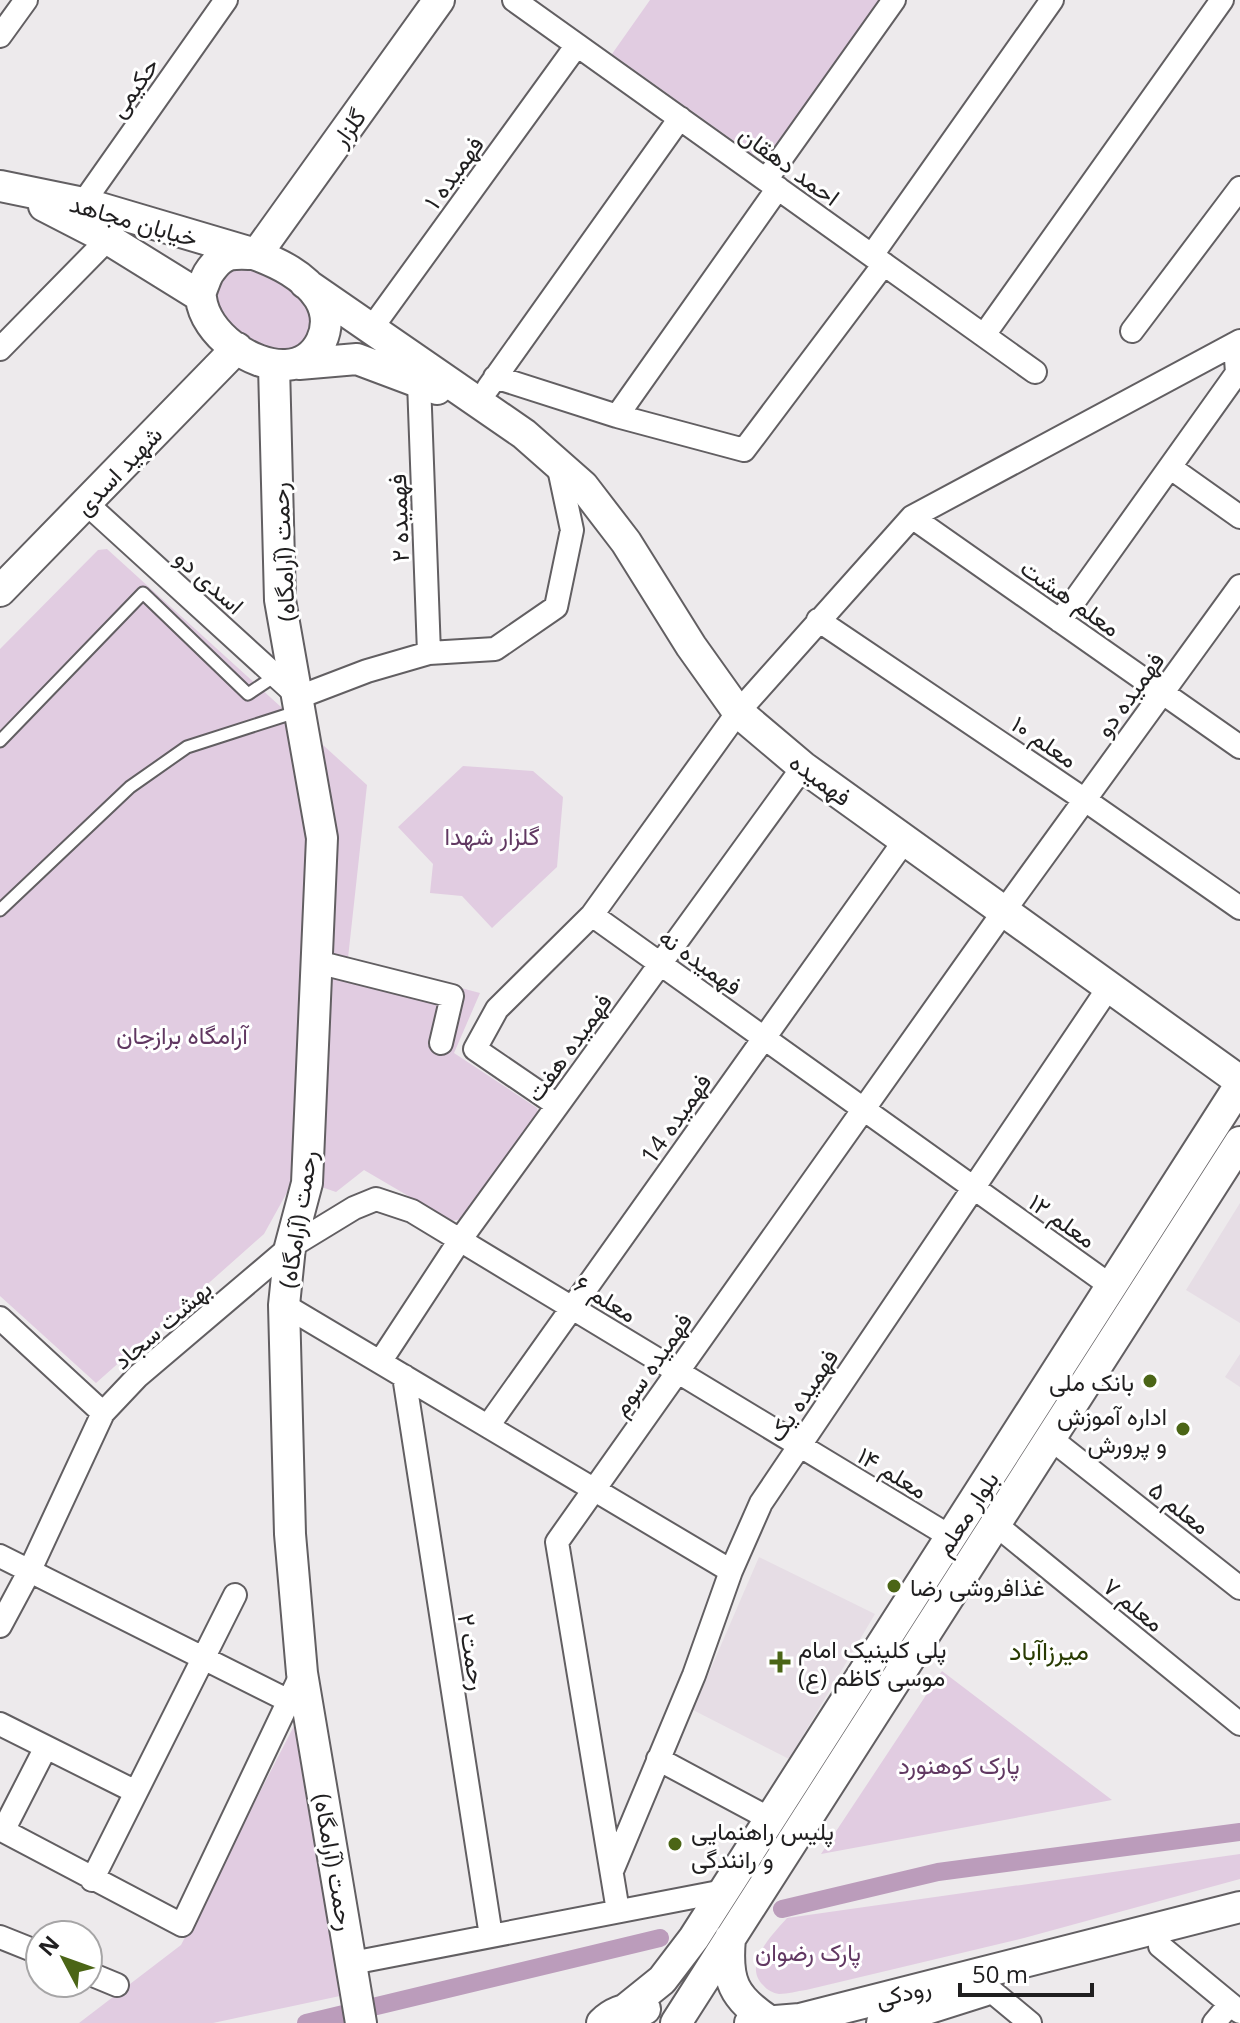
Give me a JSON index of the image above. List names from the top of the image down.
{
  "streets": {
    "street": [
      "حکیمی",
      "گلزار",
      "احمد دهقان",
      "فهمیده ۱",
      "خیابان مجاهد",
      "شهید اسدی",
      "فهمیده ۲",
      "رحمت (آرامگاه)",
      "اسدی دو",
      "معلم هشت",
      "فهمیده دو",
      "معلم ۱۰",
      "فهمیده",
      "فهمیده نه",
      "فهمیده هفت",
      "فهمیده 14",
      "معلم ۱۲",
      "معلم ۶",
      "بهشت سجاد",
      "فهمیده سوم",
      "فهمیده یک",
      "معلم ۱۴",
      "معلم ۵",
      "بلوار معلم",
      "معلم ۷",
      "رحمت ۲",
      "رودکی"
    ]
  },
  "crossings": [
    ["حکیمی", "خیابان مجاهد"],
    ["گلزار", "خیابان مجاهد"],
    ["گلزار", "شهید اسدی"],
    ["گلزار", "رحمت (آرامگاه)"],
    ["احمد دهقان", "فهمیده ۱"],
    ["خیابان مجاهد", "شهید اسدی"],
    ["خیابان مجاهد", "رحمت (آرامگاه)"],
    ["شهید اسدی", "رحمت (آرامگاه)"],
    ["شهید اسدی", "اسدی دو"],
    ["رحمت (آرامگاه)", "اسدی دو"],
    ["رحمت (آرامگاه)", "بهشت سجاد"],
    ["معلم هشت", "فهمیده دو"],
    ["فهمیده دو", "معلم ۱۰"],
    ["فهمیده دو", "فهمیده"],
    ["فهمیده دو", "فهمیده سوم"],
    ["فهمیده", "فهمیده هفت"],
    ["فهمیده", "فهمیده 14"],
    ["فهمیده", "فهمیده سوم"],
    ["فهمیده", "فهمیده یک"],
    ["فهمیده", "بلوار معلم"],
    ["فهمیده نه", "فهمیده هفت"],
    ["فهمیده نه", "فهمیده 14"],
    ["فهمیده نه", "معلم ۱۲"],
    ["فهمیده نه", "فهمیده سوم"],
    ["فهمیده نه", "فهمیده یک"],
    ["فهمیده هفت", "معلم ۶"],
    ["فهمیده هفت", "بهشت سجاد"],
    ["فهمیده 14", "معلم ۶"],
    ["معلم ۱۲", "فهمیده یک"],
    ["معلم ۱۲", "بلوار معلم"],
    ["معلم ۶", "بهشت سجاد"],
    ["معلم ۶", "فهمیده سوم"],
    ["معلم ۶", "فهمیده یک"],
    ["معلم ۶", "معلم ۱۴"],
    ["فهمیده سوم", "فهمیده یک"],
    ["فهمیده یک", "معلم ۱۴"],
    ["معلم ۱۴", "بلوار معلم"],
    ["معلم ۵", "بلوار معلم"],
    ["بلوار معلم", "معلم ۷"]
  ],
  "districts": ["میرزاآباد"],
  "parks": [
    "گلزار شهدا",
    "آرامگاه برازجان",
    "پارک کوهنورد",
    "پارک رضوان"
  ],
  "places": {
    "other": [
      "بانک ملی",
      "اداره آموزش و پرورش",
      "غذافروشی رضا",
      "پلیس راهنمایی و رانندگی"
    ],
    "health": ["پلی کلینیک امام موسی کاظم (ع)"]
  },
  "scale_bar": "50 m",
  "north": "top left"
}
